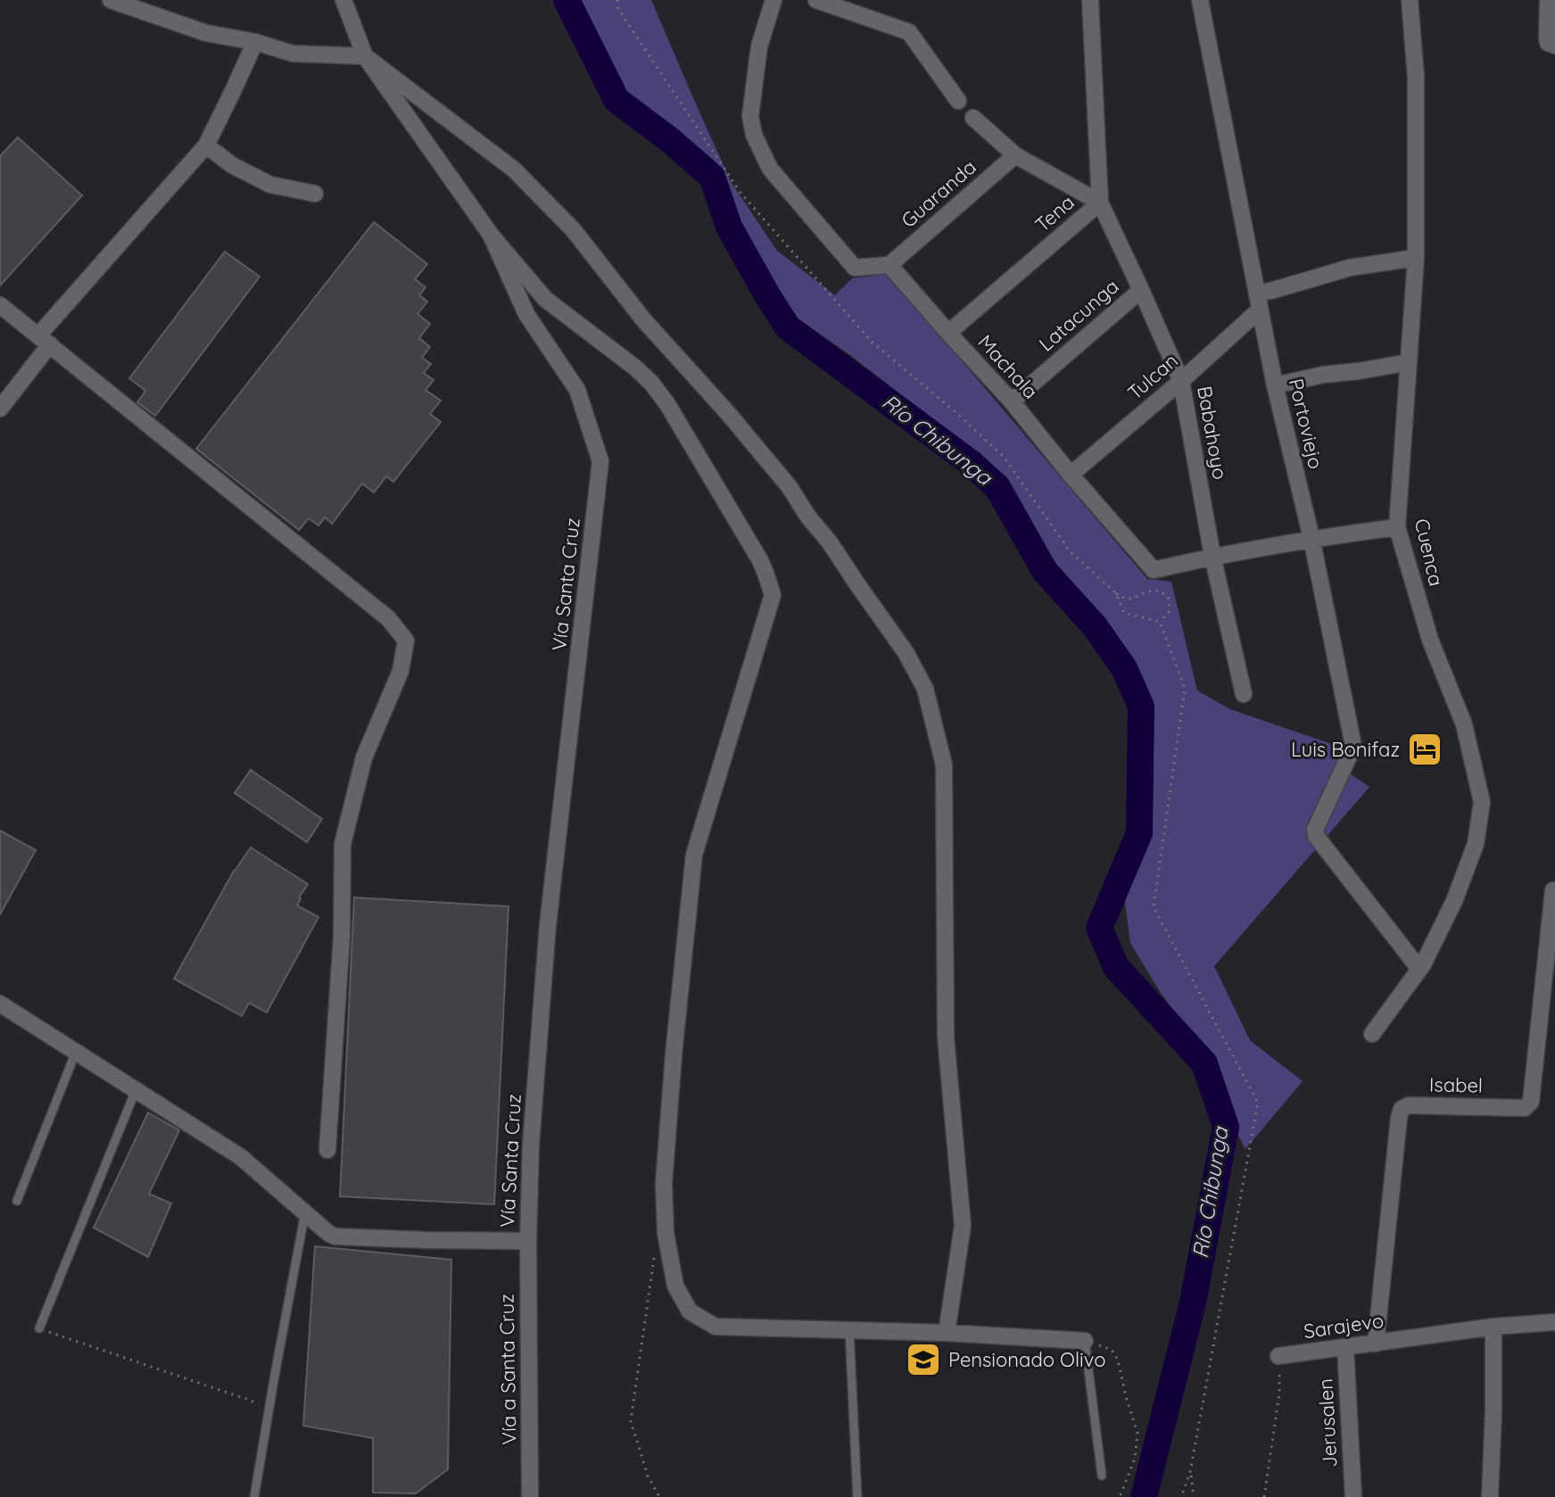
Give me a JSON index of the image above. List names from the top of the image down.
{
  "streets": {
    "street": [
      "Guaranda",
      "Tena",
      "Latacunga",
      "Machala",
      "Tulcan",
      "Portoviejo",
      "Babahoyo",
      "Cuenca",
      "Vía Santa Cruz",
      "Isabel",
      "Sarajevo",
      "Vía a Santa Cruz",
      "Jerusalen"
    ]
  },
  "crossings": [
    ["Guaranda", "Machala"],
    ["Tena", "Machala"],
    ["Tena", "Babahoyo"],
    ["Latacunga", "Machala"],
    ["Latacunga", "Babahoyo"],
    ["Machala", "Tulcan"],
    ["Machala", "Portoviejo"],
    ["Machala", "Babahoyo"],
    ["Machala", "Cuenca"],
    ["Tulcan", "Portoviejo"],
    ["Tulcan", "Babahoyo"],
    ["Tulcan", "Cuenca"],
    ["Portoviejo", "Cuenca"],
    ["Vía Santa Cruz", "Vía a Santa Cruz"],
    ["Isabel", "Sarajevo"],
    ["Sarajevo", "Jerusalen"]
  ],
  "water": ["Río Chibunga"],
  "places": {
    "hotel": ["Luis Bonifaz"],
    "school or university": ["Pensionado Olivo"]
  }
}
